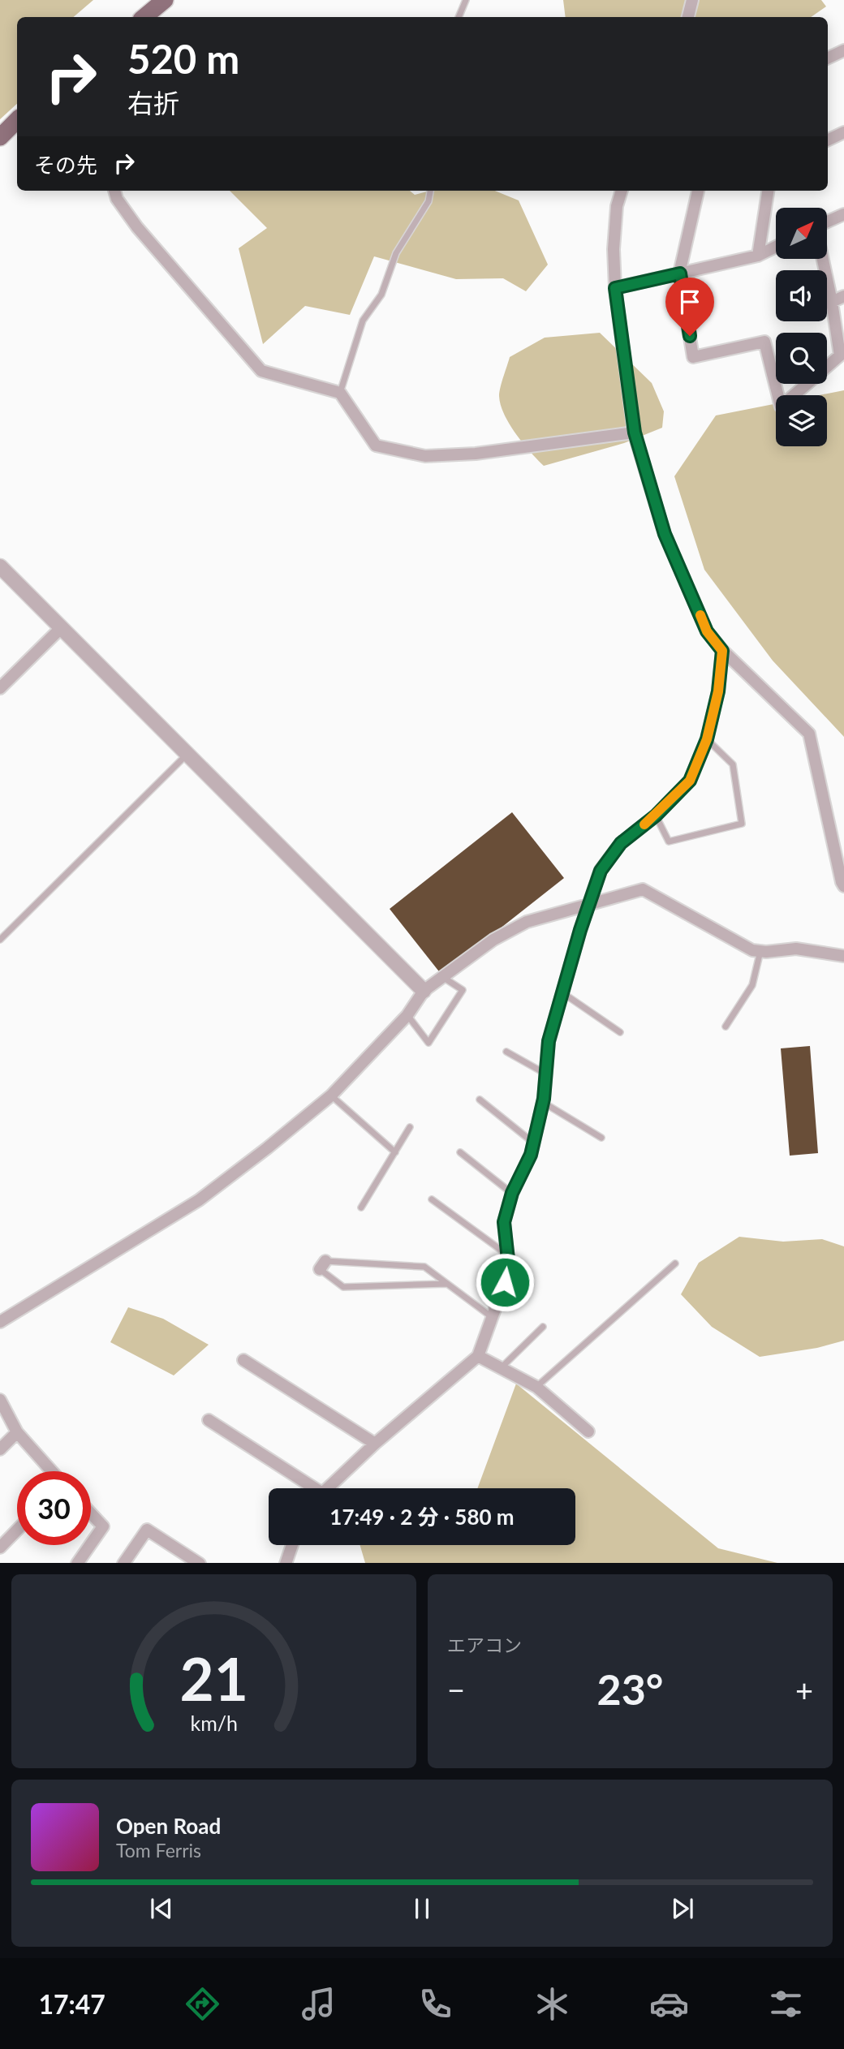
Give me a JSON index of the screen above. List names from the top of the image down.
{
  "north": "top right",
  "page": {
    "turn": ["520 m", "右折"],
    "then": "その先",
    "limit": "30",
    "trip": "17:49 · 2 分 · 580 m",
    "tile": "エアコン",
    "heat": ["−", "23°", "+"],
    "song": ["Open Road", "Tom Ferris"],
    "tabs": "17:47",
    "gauge": ["21", "km/h"]
  }
}
